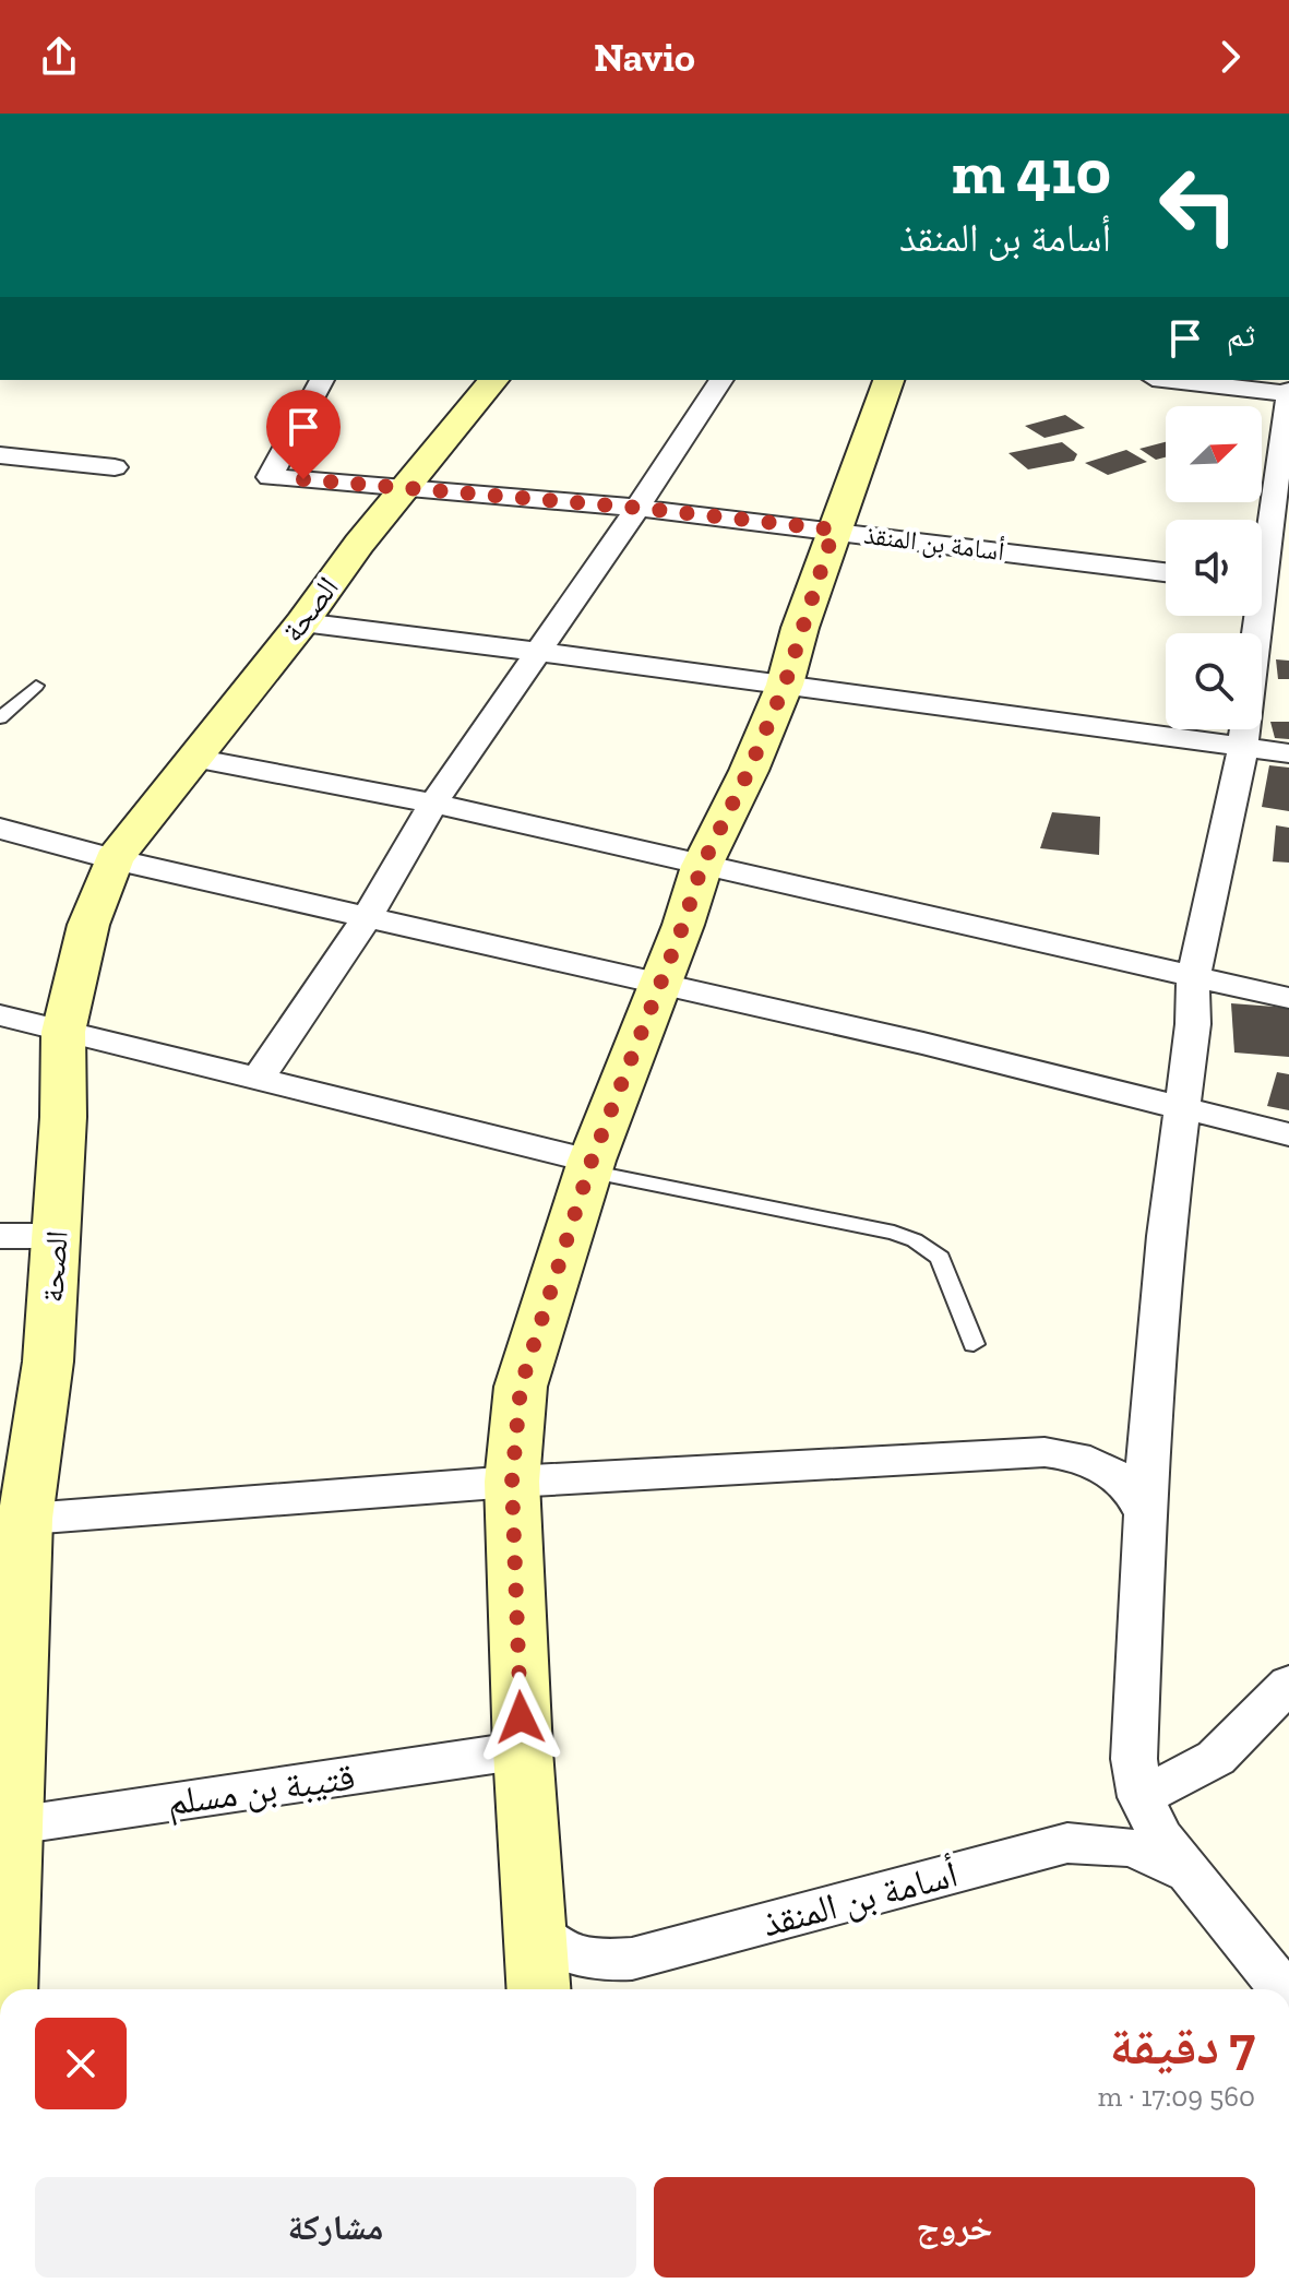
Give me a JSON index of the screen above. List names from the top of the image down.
{
  "streets": {
    "main road": ["الصحة"],
    "street": ["أسامة بن المنقذ", "قتيبة بن مسلم"]
  },
  "crossings": [
    ["أسامة بن المنقذ", "الصحة"],
    ["الصحة", "قتيبة بن مسلم"]
  ],
  "north": "top right",
  "page": {
    "header": "Navio",
    "turn": ["410 m", "أسامة بن المنقذ"],
    "then": "ثم",
    "heading": ["7 دقيقة", "560 m · 17:09"],
    "buttons": ["خروج", "مشاركة"]
  }
}
